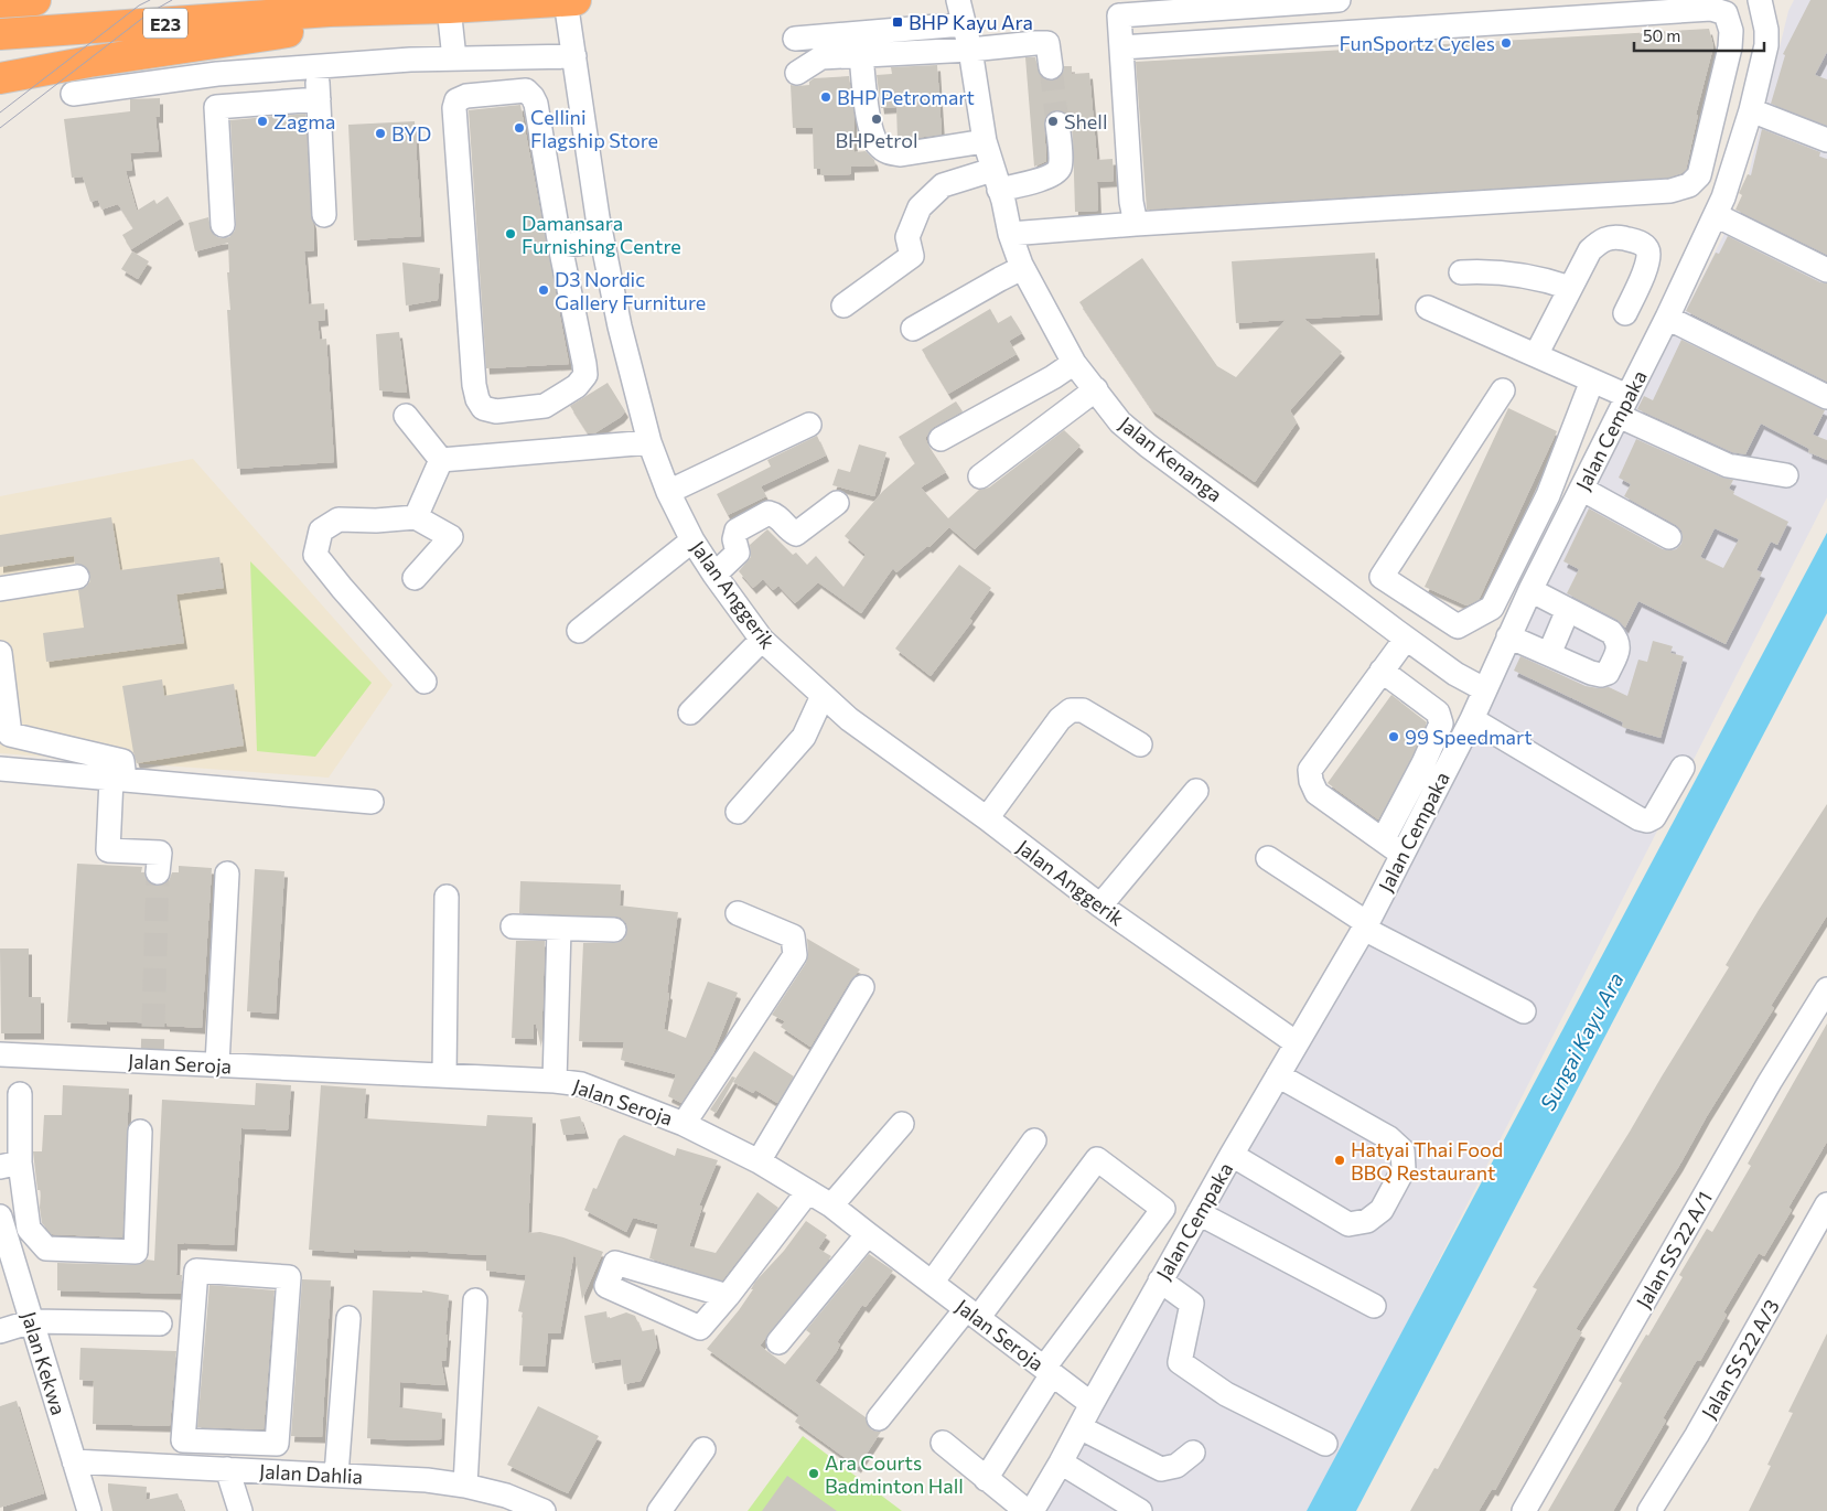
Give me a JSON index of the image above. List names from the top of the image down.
{
  "streets": {
    "highway": ["E23"],
    "street": [
      "Jalan Cempaka",
      "Jalan Kenanga",
      "Jalan Anggerik",
      "Jalan Seroja",
      "Jalan SS 22 A/1",
      "Jalan SS 22 A/3",
      "Jalan Kekwa",
      "Jalan Dahlia"
    ]
  },
  "crossings": [
    ["E23", "Jalan Anggerik"],
    ["Jalan Cempaka", "Jalan Kenanga"],
    ["Jalan Cempaka", "Jalan Anggerik"],
    ["Jalan Cempaka", "Jalan Seroja"],
    ["Jalan Kekwa", "Jalan Dahlia"]
  ],
  "water": ["Sungai Kayu Ara"],
  "places": {
    "transit": ["BHP Kayu Ara"],
    "other": [
      "FunSportz Cycles",
      "BHP Petromart",
      "BHPetrol",
      "Zagma",
      "Shell",
      "Cellini Flagship Store",
      "BYD",
      "Damansara Furnishing Centre",
      "D3 Nordic Gallery Furniture",
      "99 Speedmart",
      "Hatyai Thai Food BBQ Restaurant",
      "Ara Courts Badminton Hall"
    ]
  },
  "scale_bar": "50 m"
}
